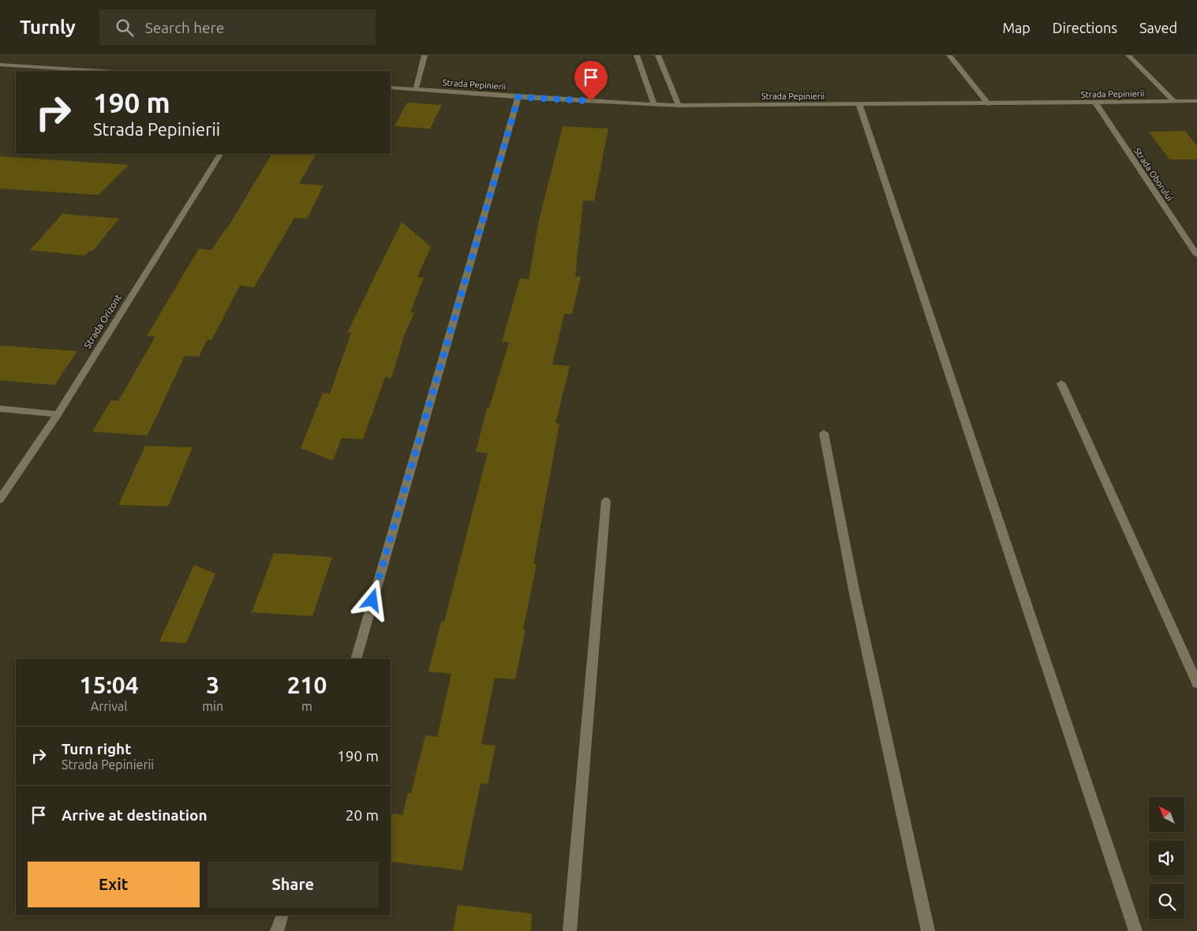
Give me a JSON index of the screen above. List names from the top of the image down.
{
  "streets": {
    "street": ["Strada Pepinierii", "Strada Oborului", "Strada Orizont"]
  },
  "crossings": [
    ["Strada Pepinierii", "Strada Oborului"]
  ],
  "north": "top left",
  "page": {
    "header": "Turnly",
    "search": "Search here",
    "nav": ["Map", "Directions", "Saved"],
    "turn": ["190 m", "Strada Pepinierii"],
    "eta": [
      "15:04",
      "Arrival",
      "3",
      "min",
      "210",
      "m"
    ],
    "list": [
      {
        "name": "Turn right",
        "note": "Strada Pepinierii",
        "value": "190 m"
      },
      {
        "name": "Arrive at destination",
        "value": "20 m"
      }
    ],
    "buttons": ["Exit", "Share"]
  }
}
